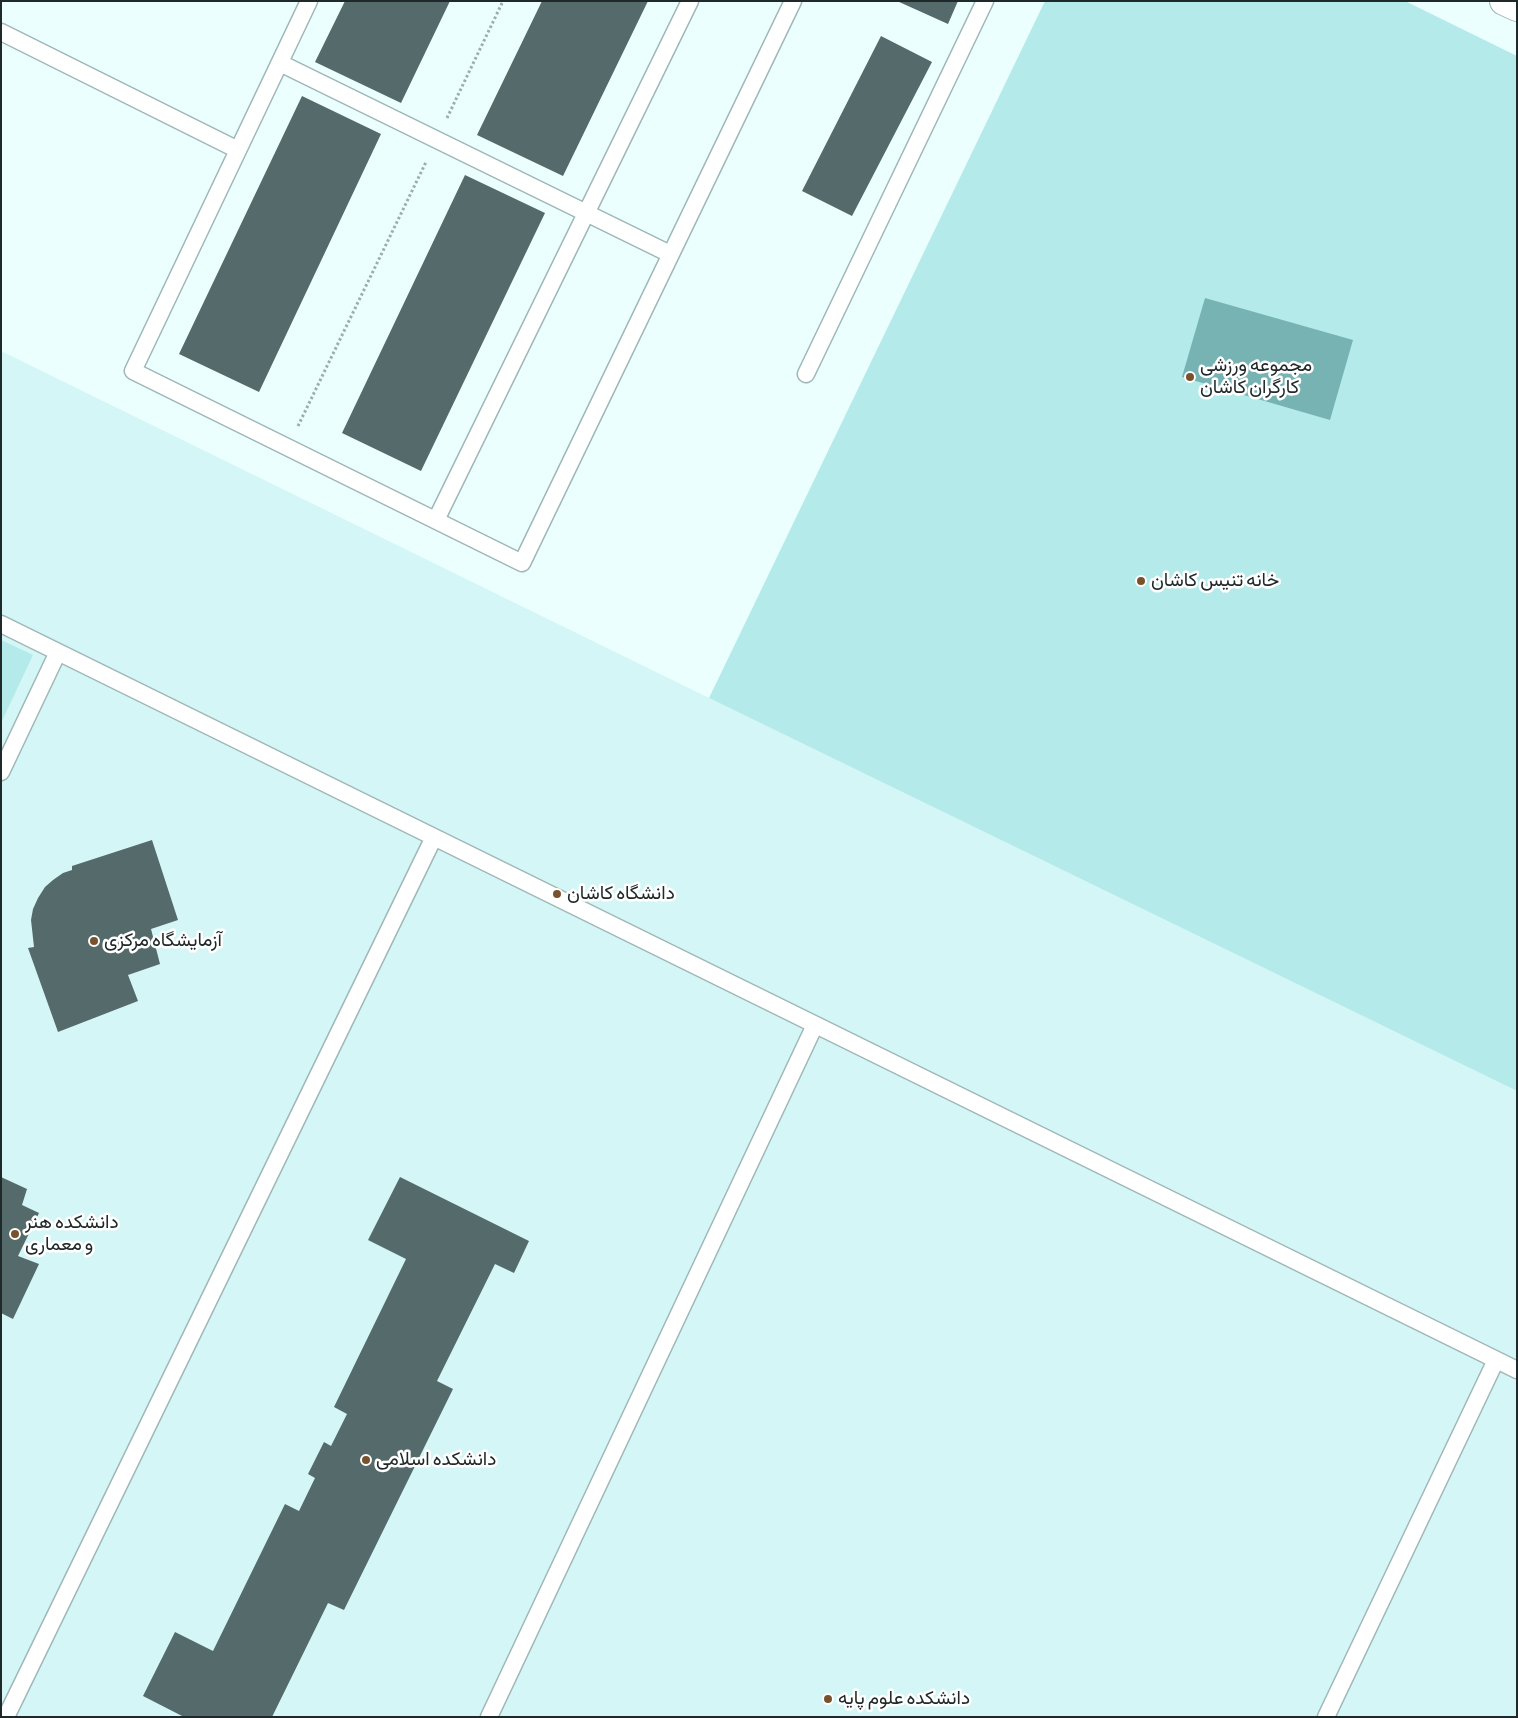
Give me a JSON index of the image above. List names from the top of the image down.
{
  "places": [
    "مجموعه ورزشی کارگران کاشان",
    "خانه تنیس کاشان",
    "دانشگاه کاشان",
    "آزمایشگاه مرکزی",
    "دانشکده هنر و معماری",
    "دانشکده اسلامی",
    "دانشکده علوم پایه"
  ]
}
